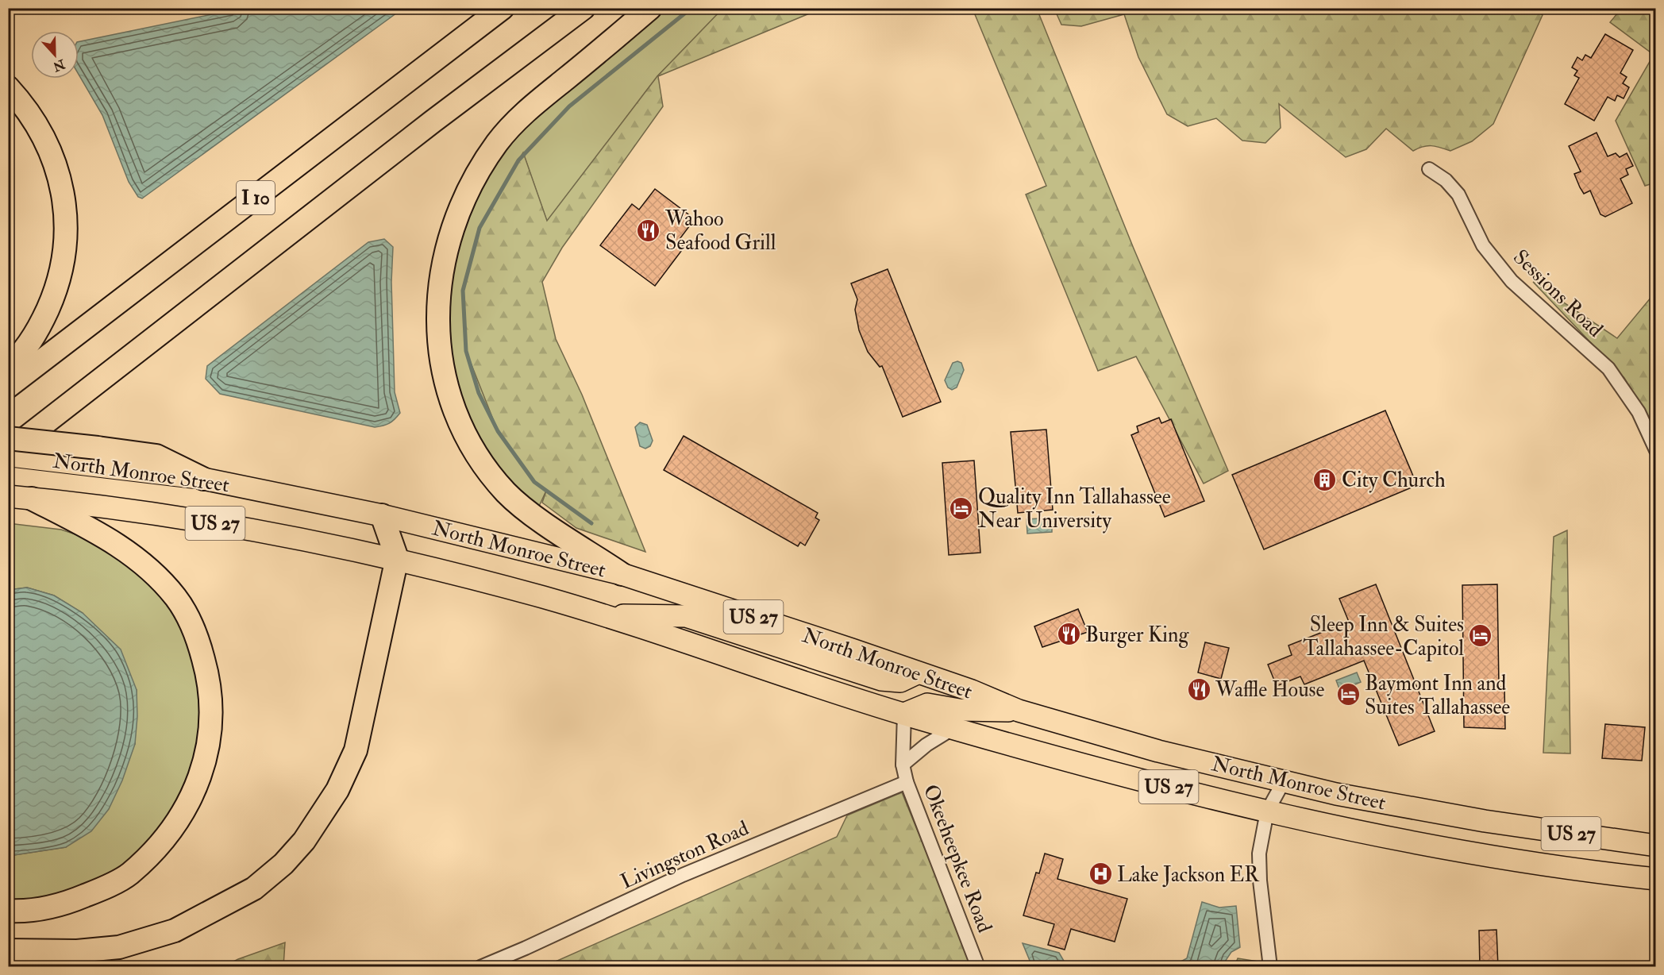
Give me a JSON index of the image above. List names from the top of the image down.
{
  "streets": {
    "highway": ["I 10", "North Monroe Street", "US 27"],
    "street": ["Sessions Road", "Livingston Road", "Okeeheepkee Road"]
  },
  "crossings": [
    ["North Monroe Street", "Okeeheepkee Road"],
    ["Livingston Road", "Okeeheepkee Road"]
  ],
  "places": {
    "restaurant": ["Wahoo Seafood Grill", "Burger King", "Waffle House"],
    "building": ["City Church"],
    "hotel": ["Quality Inn Tallahassee Near University", "Sleep Inn & Suites Tallahassee-Capitol", "Baymont Inn and Suites Tallahassee"],
    "hospital": ["Lake Jackson ER"]
  },
  "north": "bottom"
}
